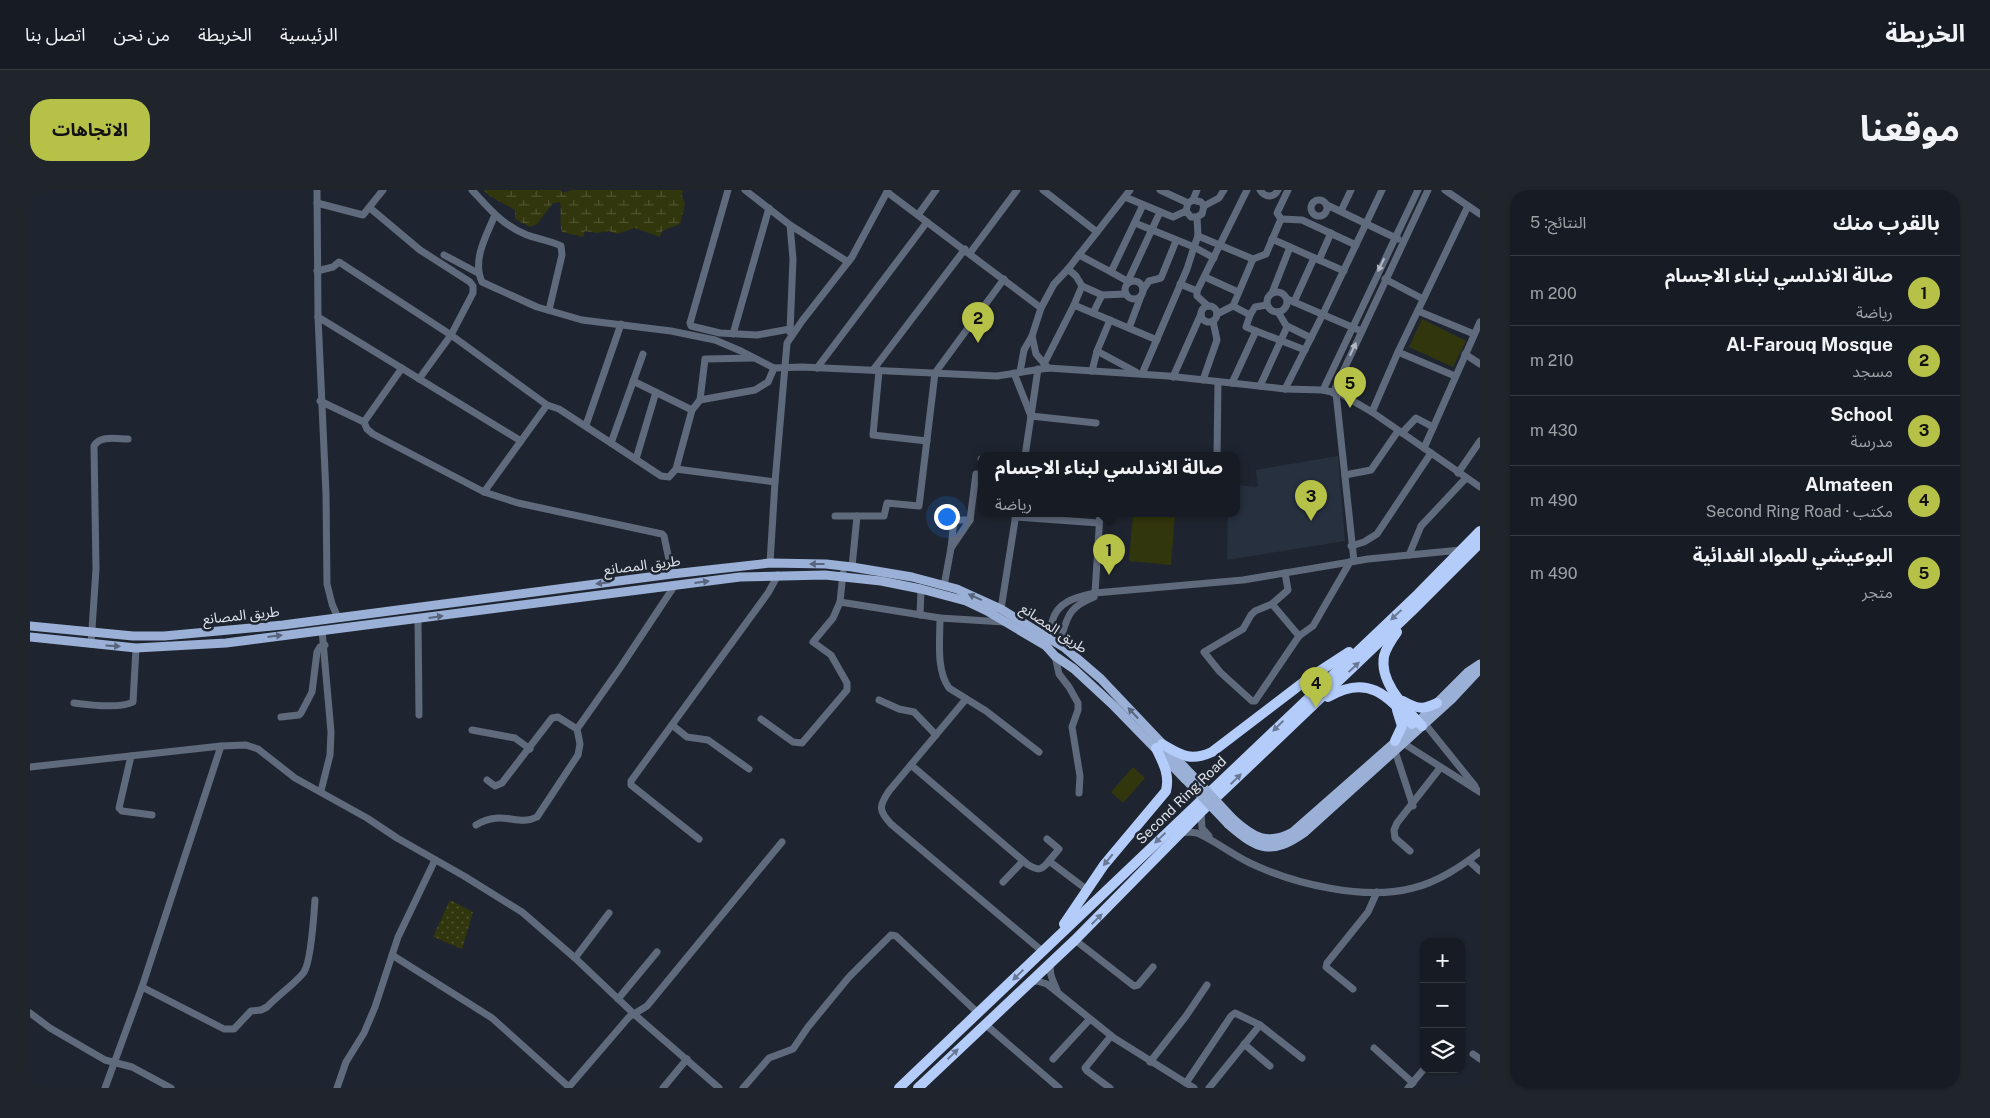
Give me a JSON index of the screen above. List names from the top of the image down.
{
  "streets": {
    "highway": ["Second Ring Road"],
    "main road": ["طريق المصانع"]
  },
  "page": {
    "header": "الخريطة",
    "nav": [
      "الرئيسية",
      "الخريطة",
      "من نحن",
      "اتصل بنا"
    ],
    "title": "موقعنا",
    "buttons": "الاتجاهات",
    "heading": ["بالقرب منك", "النتائج: 5"],
    "list": [
      {
        "mark": "1",
        "name": "صالة الاندلسي لبناء الاجسام",
        "note": "رياضة",
        "value": "200 m"
      },
      {
        "mark": "2",
        "name": "Al-Farouq Mosque",
        "note": "مسجد",
        "value": "210 m"
      },
      {
        "mark": "3",
        "name": "School",
        "note": "مدرسة",
        "value": "430 m"
      },
      {
        "mark": "4",
        "name": "Almateen",
        "note": "مكتب · Second Ring Road",
        "value": "490 m"
      },
      {
        "mark": "5",
        "name": "البوعيشي للمواد الغدائية",
        "note": "متجر",
        "value": "490 m"
      }
    ],
    "pins": [
      "2",
      "5",
      "3",
      "1",
      "4"
    ],
    "popup": ["صالة الاندلسي لبناء الاجسام", "رياضة"],
    "map_buttons": ["+", "−"]
  }
}
